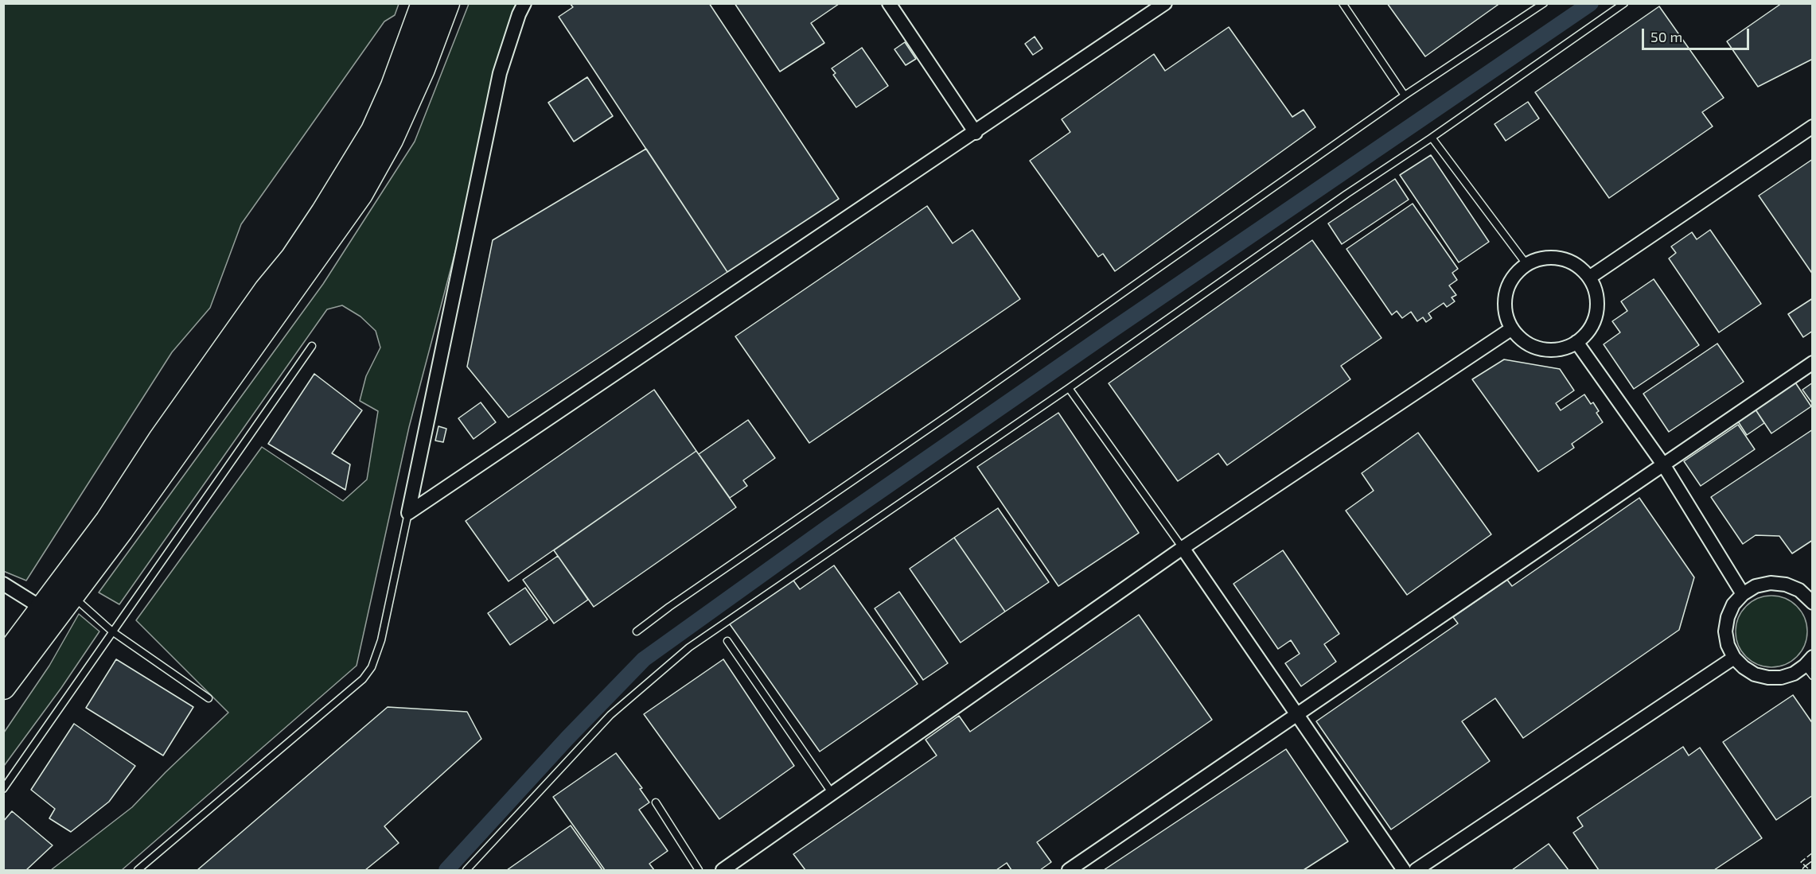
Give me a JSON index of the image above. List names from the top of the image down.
{
  "scale_bar": "50 m"
}
